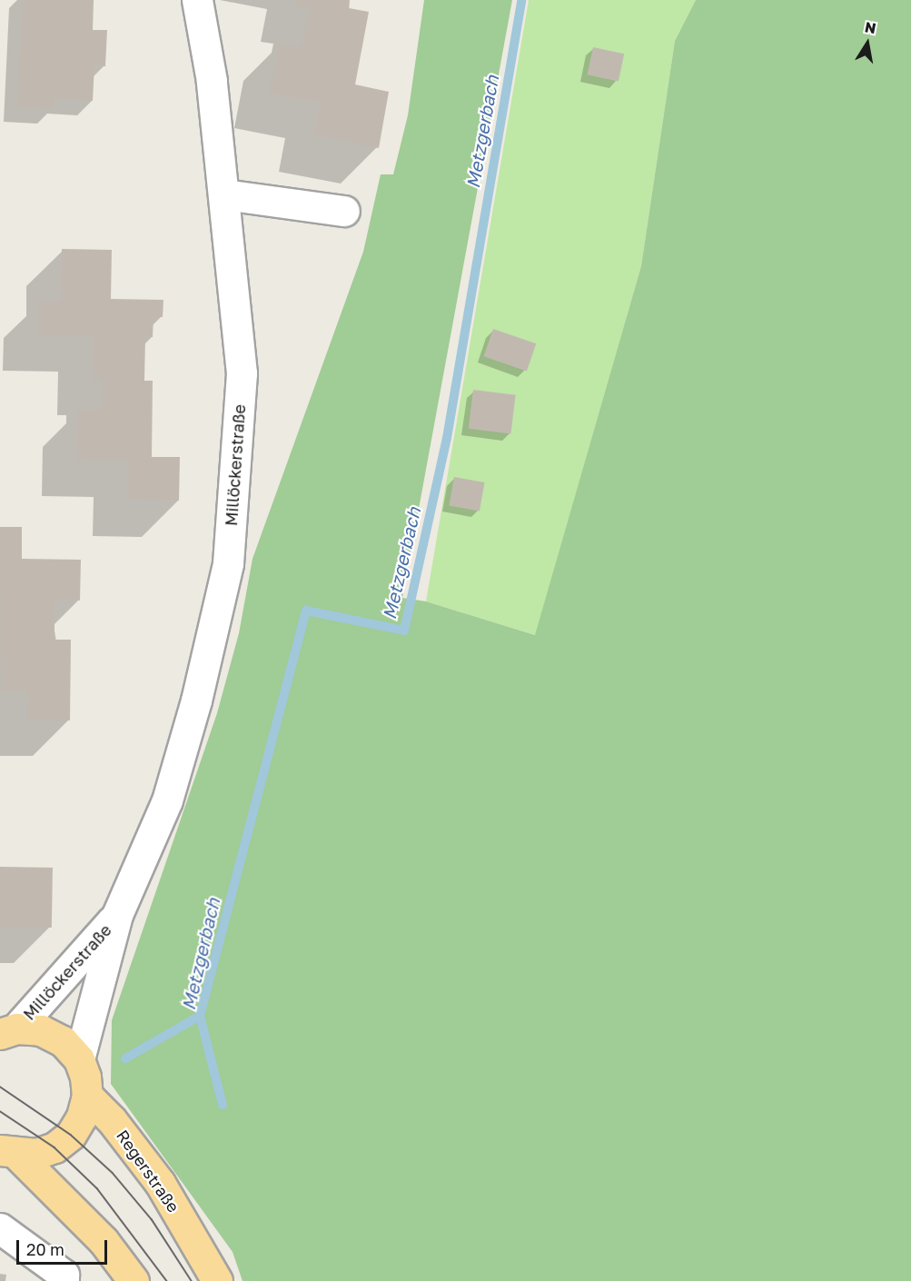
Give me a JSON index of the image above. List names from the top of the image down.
{
  "streets": {
    "main road": ["Regerstraße"],
    "street": ["Millöckerstraße"]
  },
  "water": ["Metzgerbach"],
  "scale_bar": "20 m",
  "north": "top"
}
